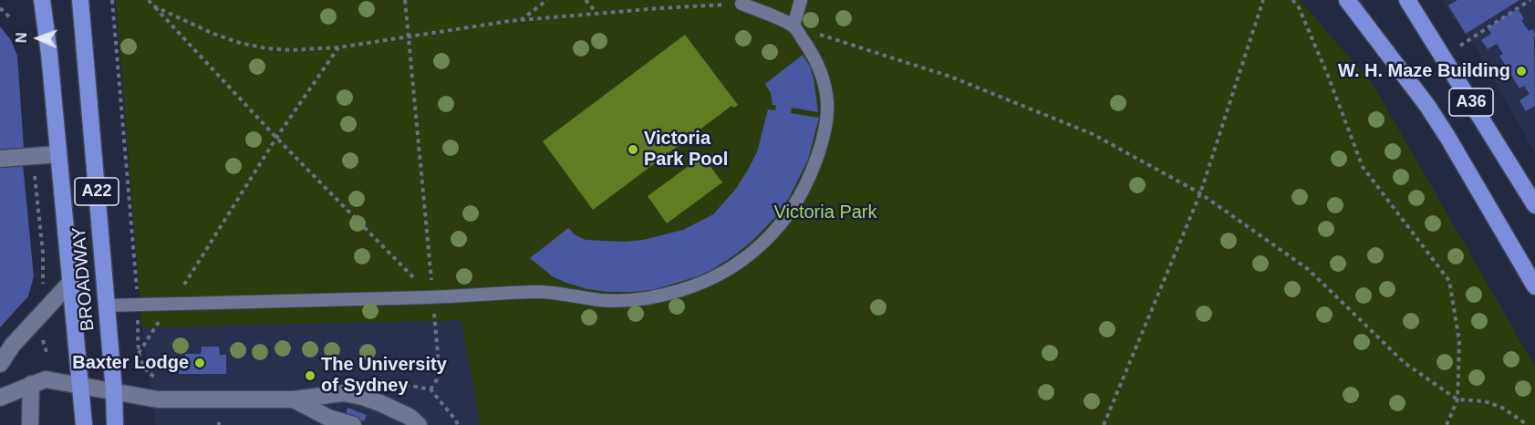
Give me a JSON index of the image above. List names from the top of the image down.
{
  "streets": {
    "highway": ["A36", "A22", "BROADWAY"]
  },
  "crossings": [
    ["A22", "BROADWAY"]
  ],
  "parks": ["Victoria Park"],
  "places": [
    "W. H. Maze Building",
    "Victoria Park Pool",
    "Baxter Lodge",
    "The University of Sydney"
  ],
  "north": "left"
}
